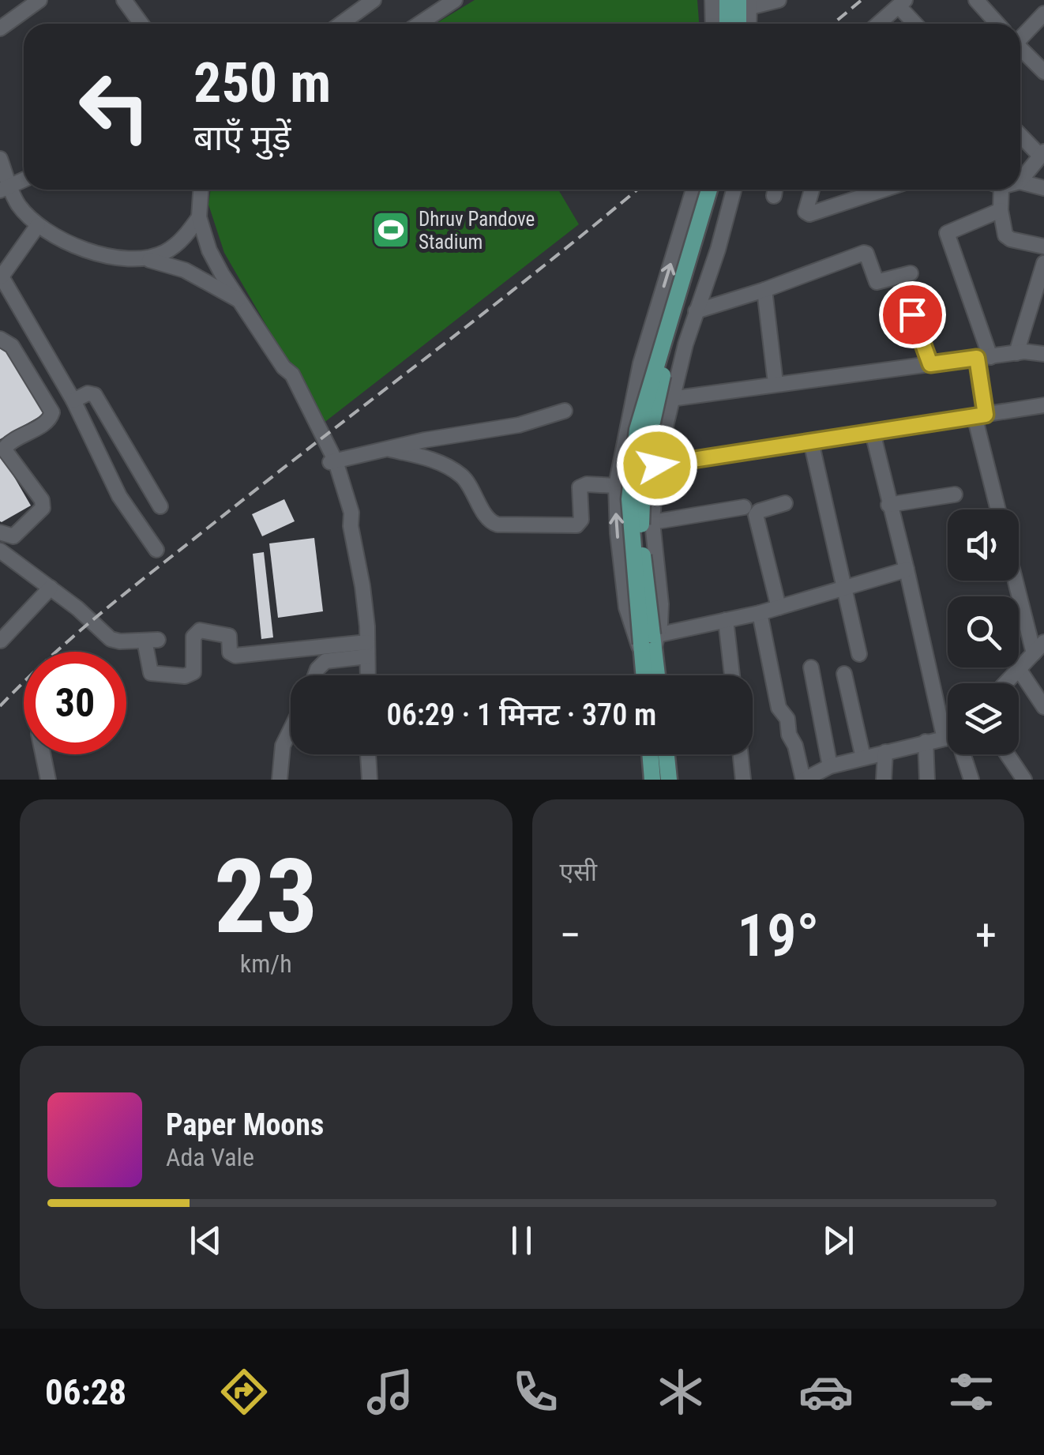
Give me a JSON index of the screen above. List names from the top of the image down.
{
  "places": {
    "sports": ["Dhruv Pandove Stadium"]
  },
  "page": {
    "turn": ["250 m", "बाएँ मुड़ें"],
    "limit": "30",
    "trip": "06:29 · 1 मिनट · 370 m",
    "tile": [
      ["23", "km/h"],
      "एसी"
    ],
    "heat": ["−", "19°", "+"],
    "song": ["Paper Moons", "Ada Vale"],
    "tabs": "06:28"
  }
}
